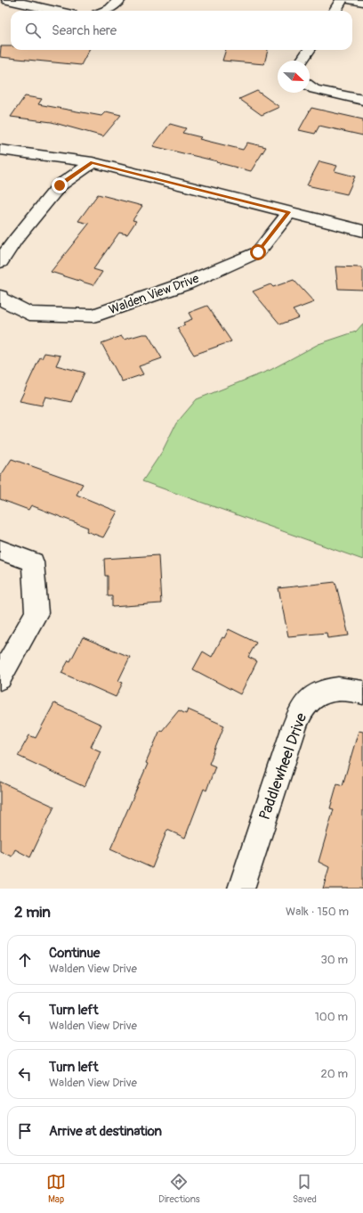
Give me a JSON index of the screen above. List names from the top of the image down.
{
  "streets": {
    "street": ["Walden View Drive", "Paddlewheel Drive"]
  },
  "north": "bottom right",
  "page": {
    "search": "Search here",
    "heading": ["2 min", "Walk · 150 m"],
    "list": [
      ["Continue", "Walden View Drive", "30 m"],
      ["Turn left", "Walden View Drive", "100 m"],
      ["Turn left", "Walden View Drive", "20 m"],
      "Arrive at destination"
    ],
    "nav": ["Map", "Directions", "Saved"]
  }
}
